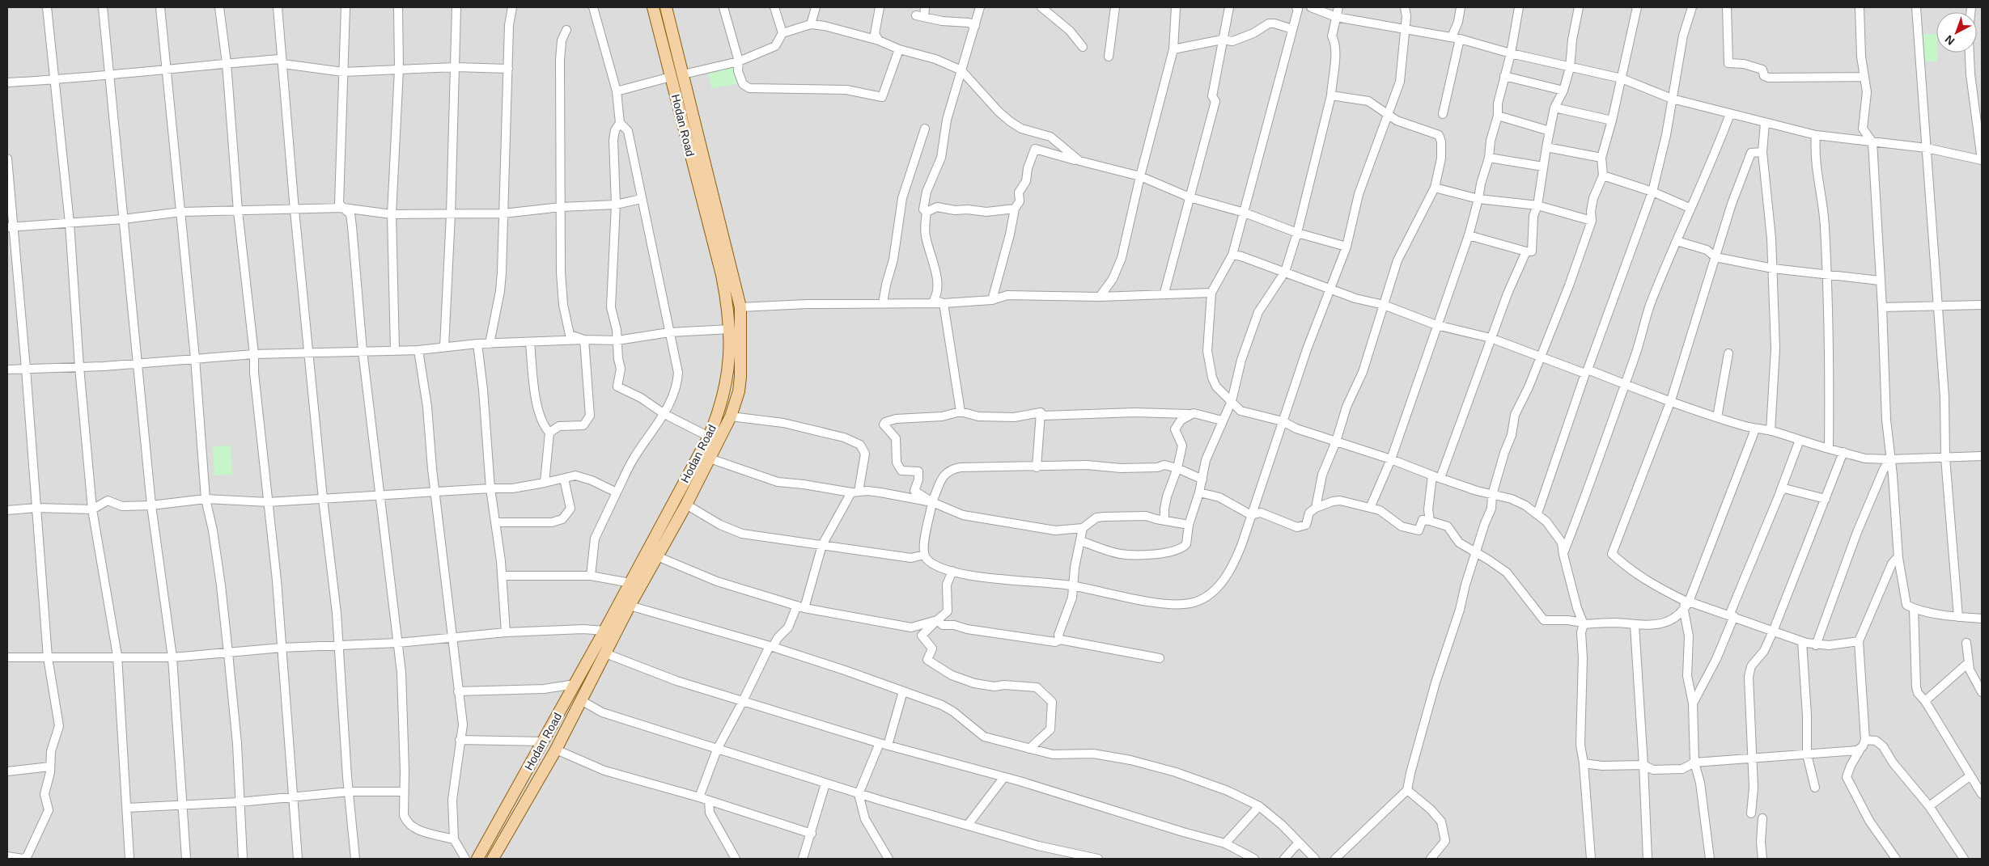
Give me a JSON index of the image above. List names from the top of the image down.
{
  "streets": {
    "main road": ["Hodan Road"]
  },
  "north": "bottom left"
}
